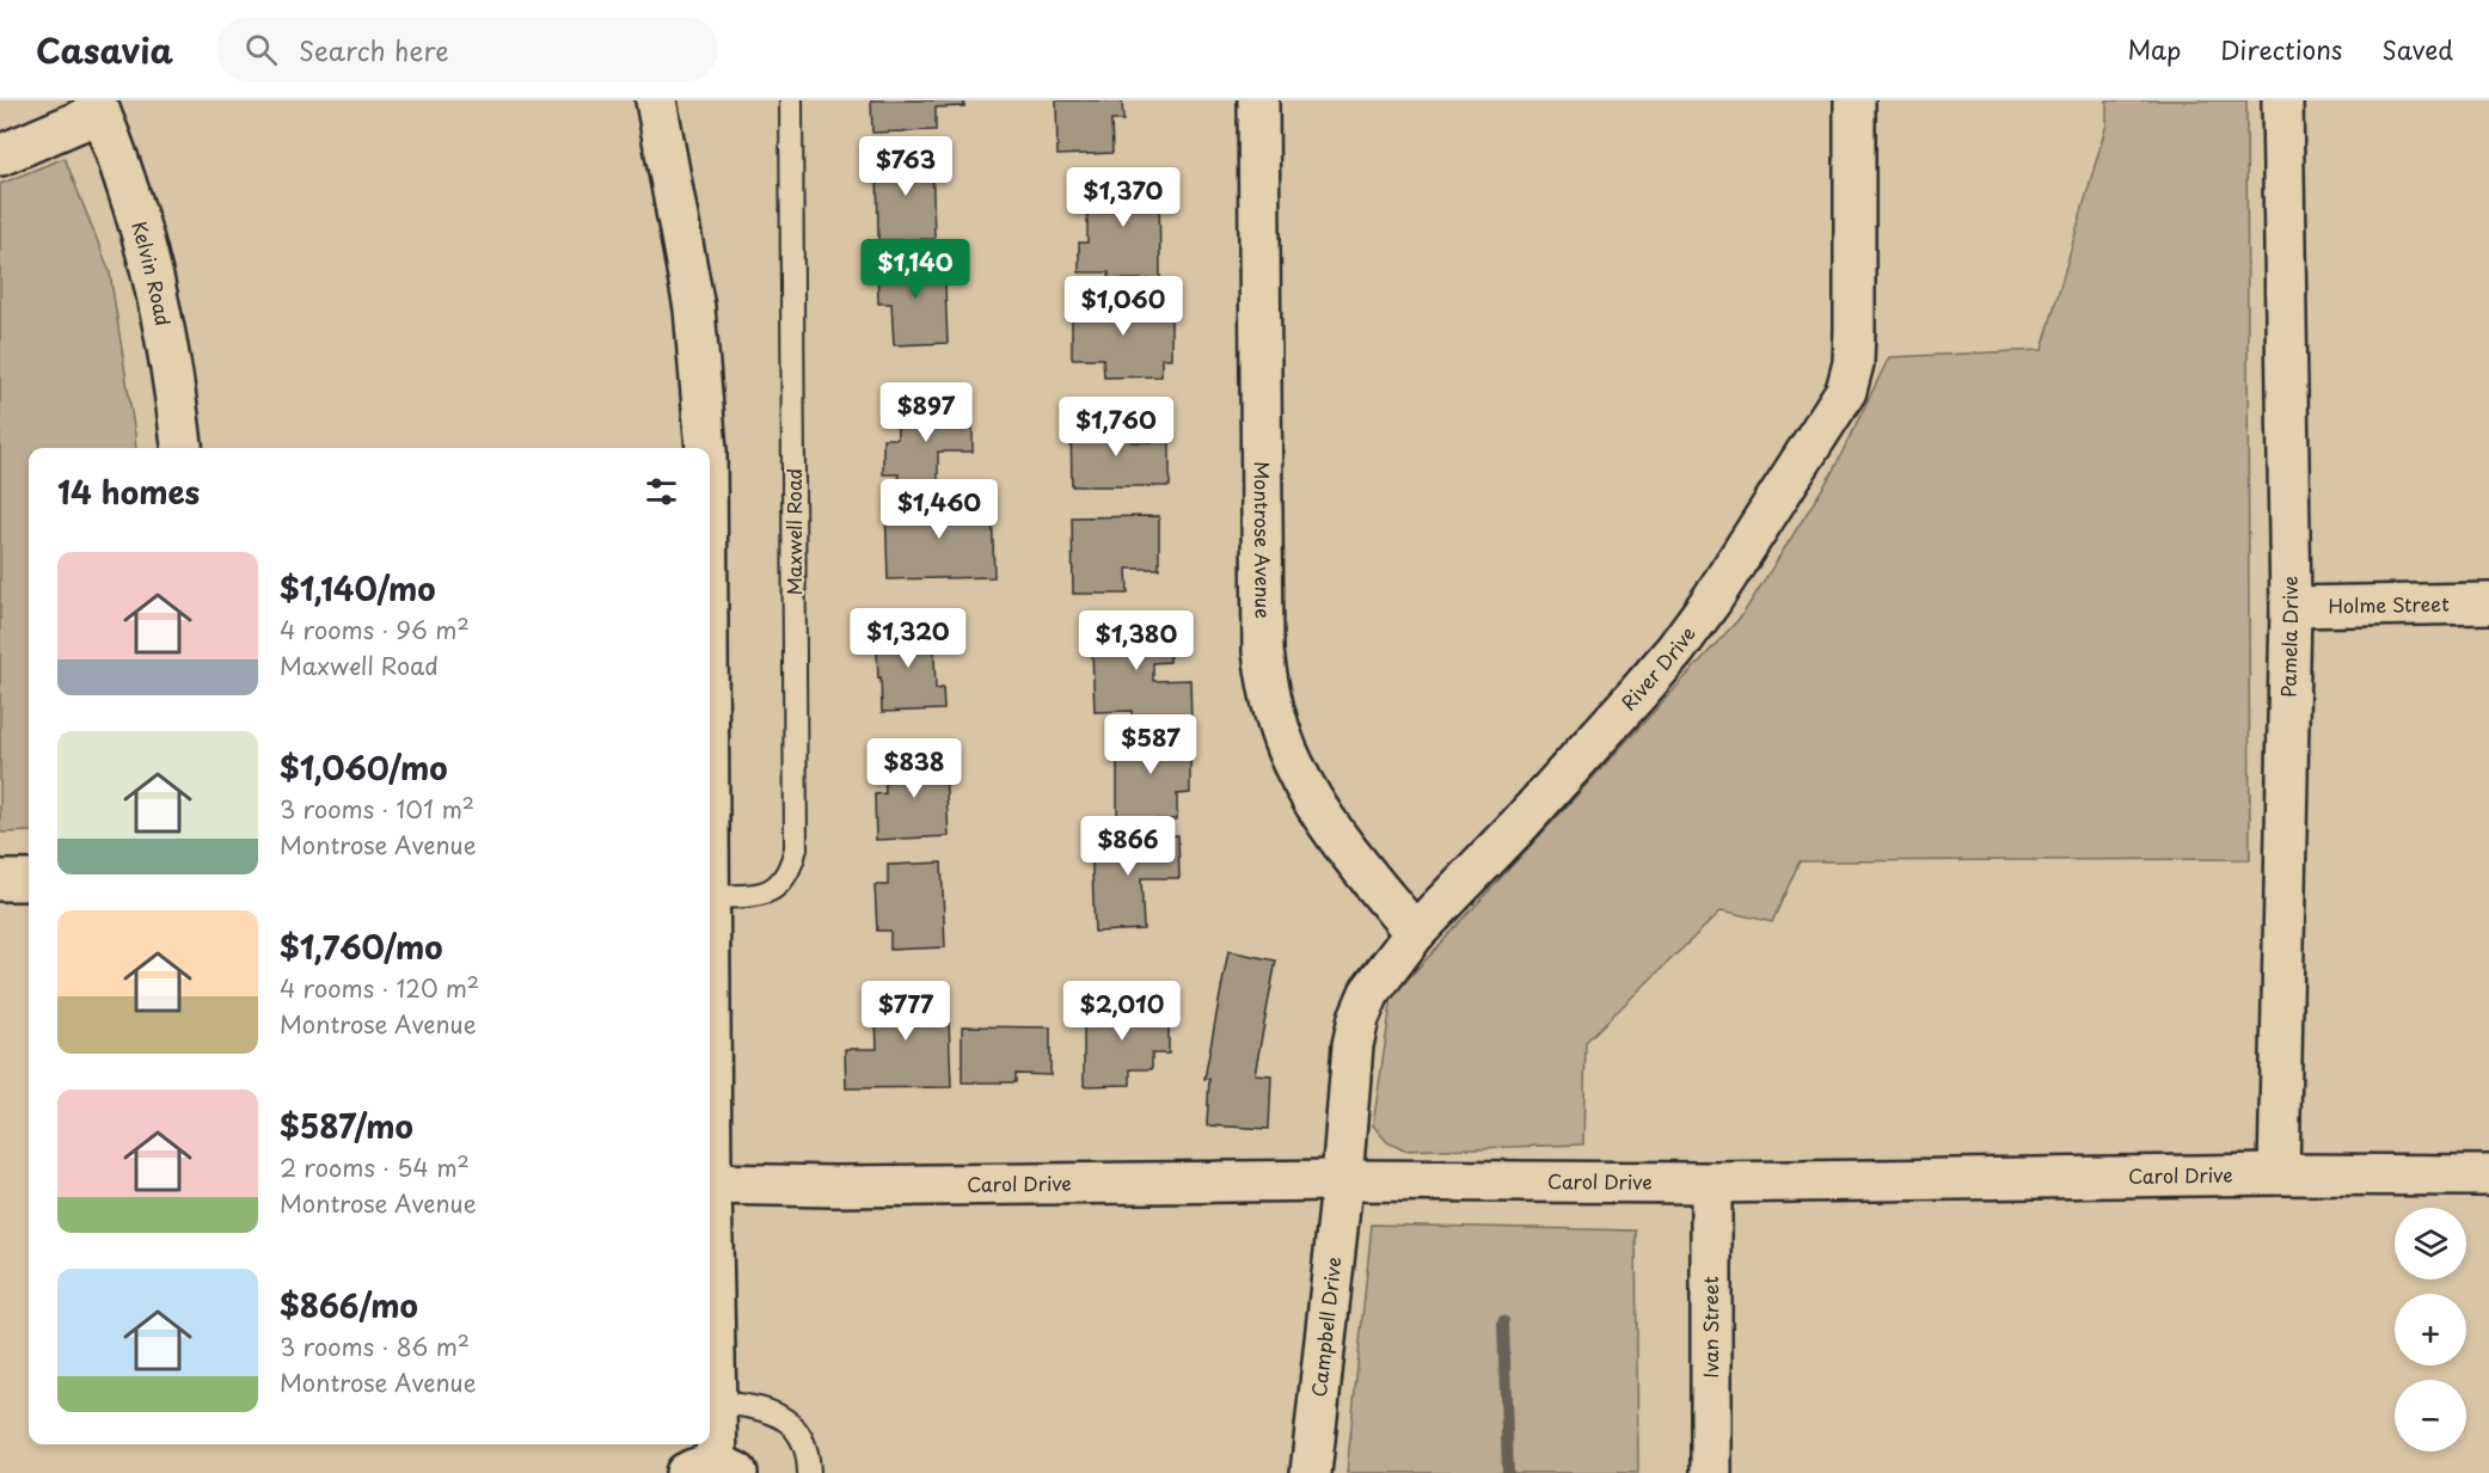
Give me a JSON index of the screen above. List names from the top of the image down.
{
  "streets": {
    "street": [
      "Kelvin Road",
      "Montrose Avenue",
      "Holme Street",
      "Pamela Drive",
      "River Drive",
      "Carol Drive",
      "Campbell Drive",
      "Ivan Street"
    ],
    "lane": ["Maxwell Road"]
  },
  "crossings": [
    ["Montrose Avenue", "River Drive"],
    ["Holme Street", "Pamela Drive"],
    ["Pamela Drive", "Carol Drive"],
    ["River Drive", "Carol Drive"],
    ["River Drive", "Campbell Drive"],
    ["Carol Drive", "Campbell Drive"],
    ["Carol Drive", "Ivan Street"]
  ],
  "page": {
    "header": "Casavia",
    "search": "Search here",
    "nav": ["Map", "Directions", "Saved"],
    "price": [
      "$763",
      "$1,370",
      "$1,140",
      "$1,060",
      "$897",
      "$1,760",
      "$1,460",
      "$1,320",
      "$1,380",
      "$587",
      "$838",
      "$866",
      "$777",
      "$2,010"
    ],
    "heading": "14 homes",
    "list": [
      {
        "name": "$1,140/mo",
        "note": "4 rooms · 96 m² · Maxwell Road"
      },
      {
        "name": "$1,060/mo",
        "note": "3 rooms · 101 m² · Montrose Avenue"
      },
      {
        "name": "$1,760/mo",
        "note": "4 rooms · 120 m² · Montrose Avenue"
      },
      {
        "name": "$587/mo",
        "note": "2 rooms · 54 m² · Montrose Avenue"
      },
      {
        "name": "$866/mo",
        "note": "3 rooms · 86 m² · Montrose Avenue"
      }
    ],
    "map_buttons": ["+", "−"]
  }
}
